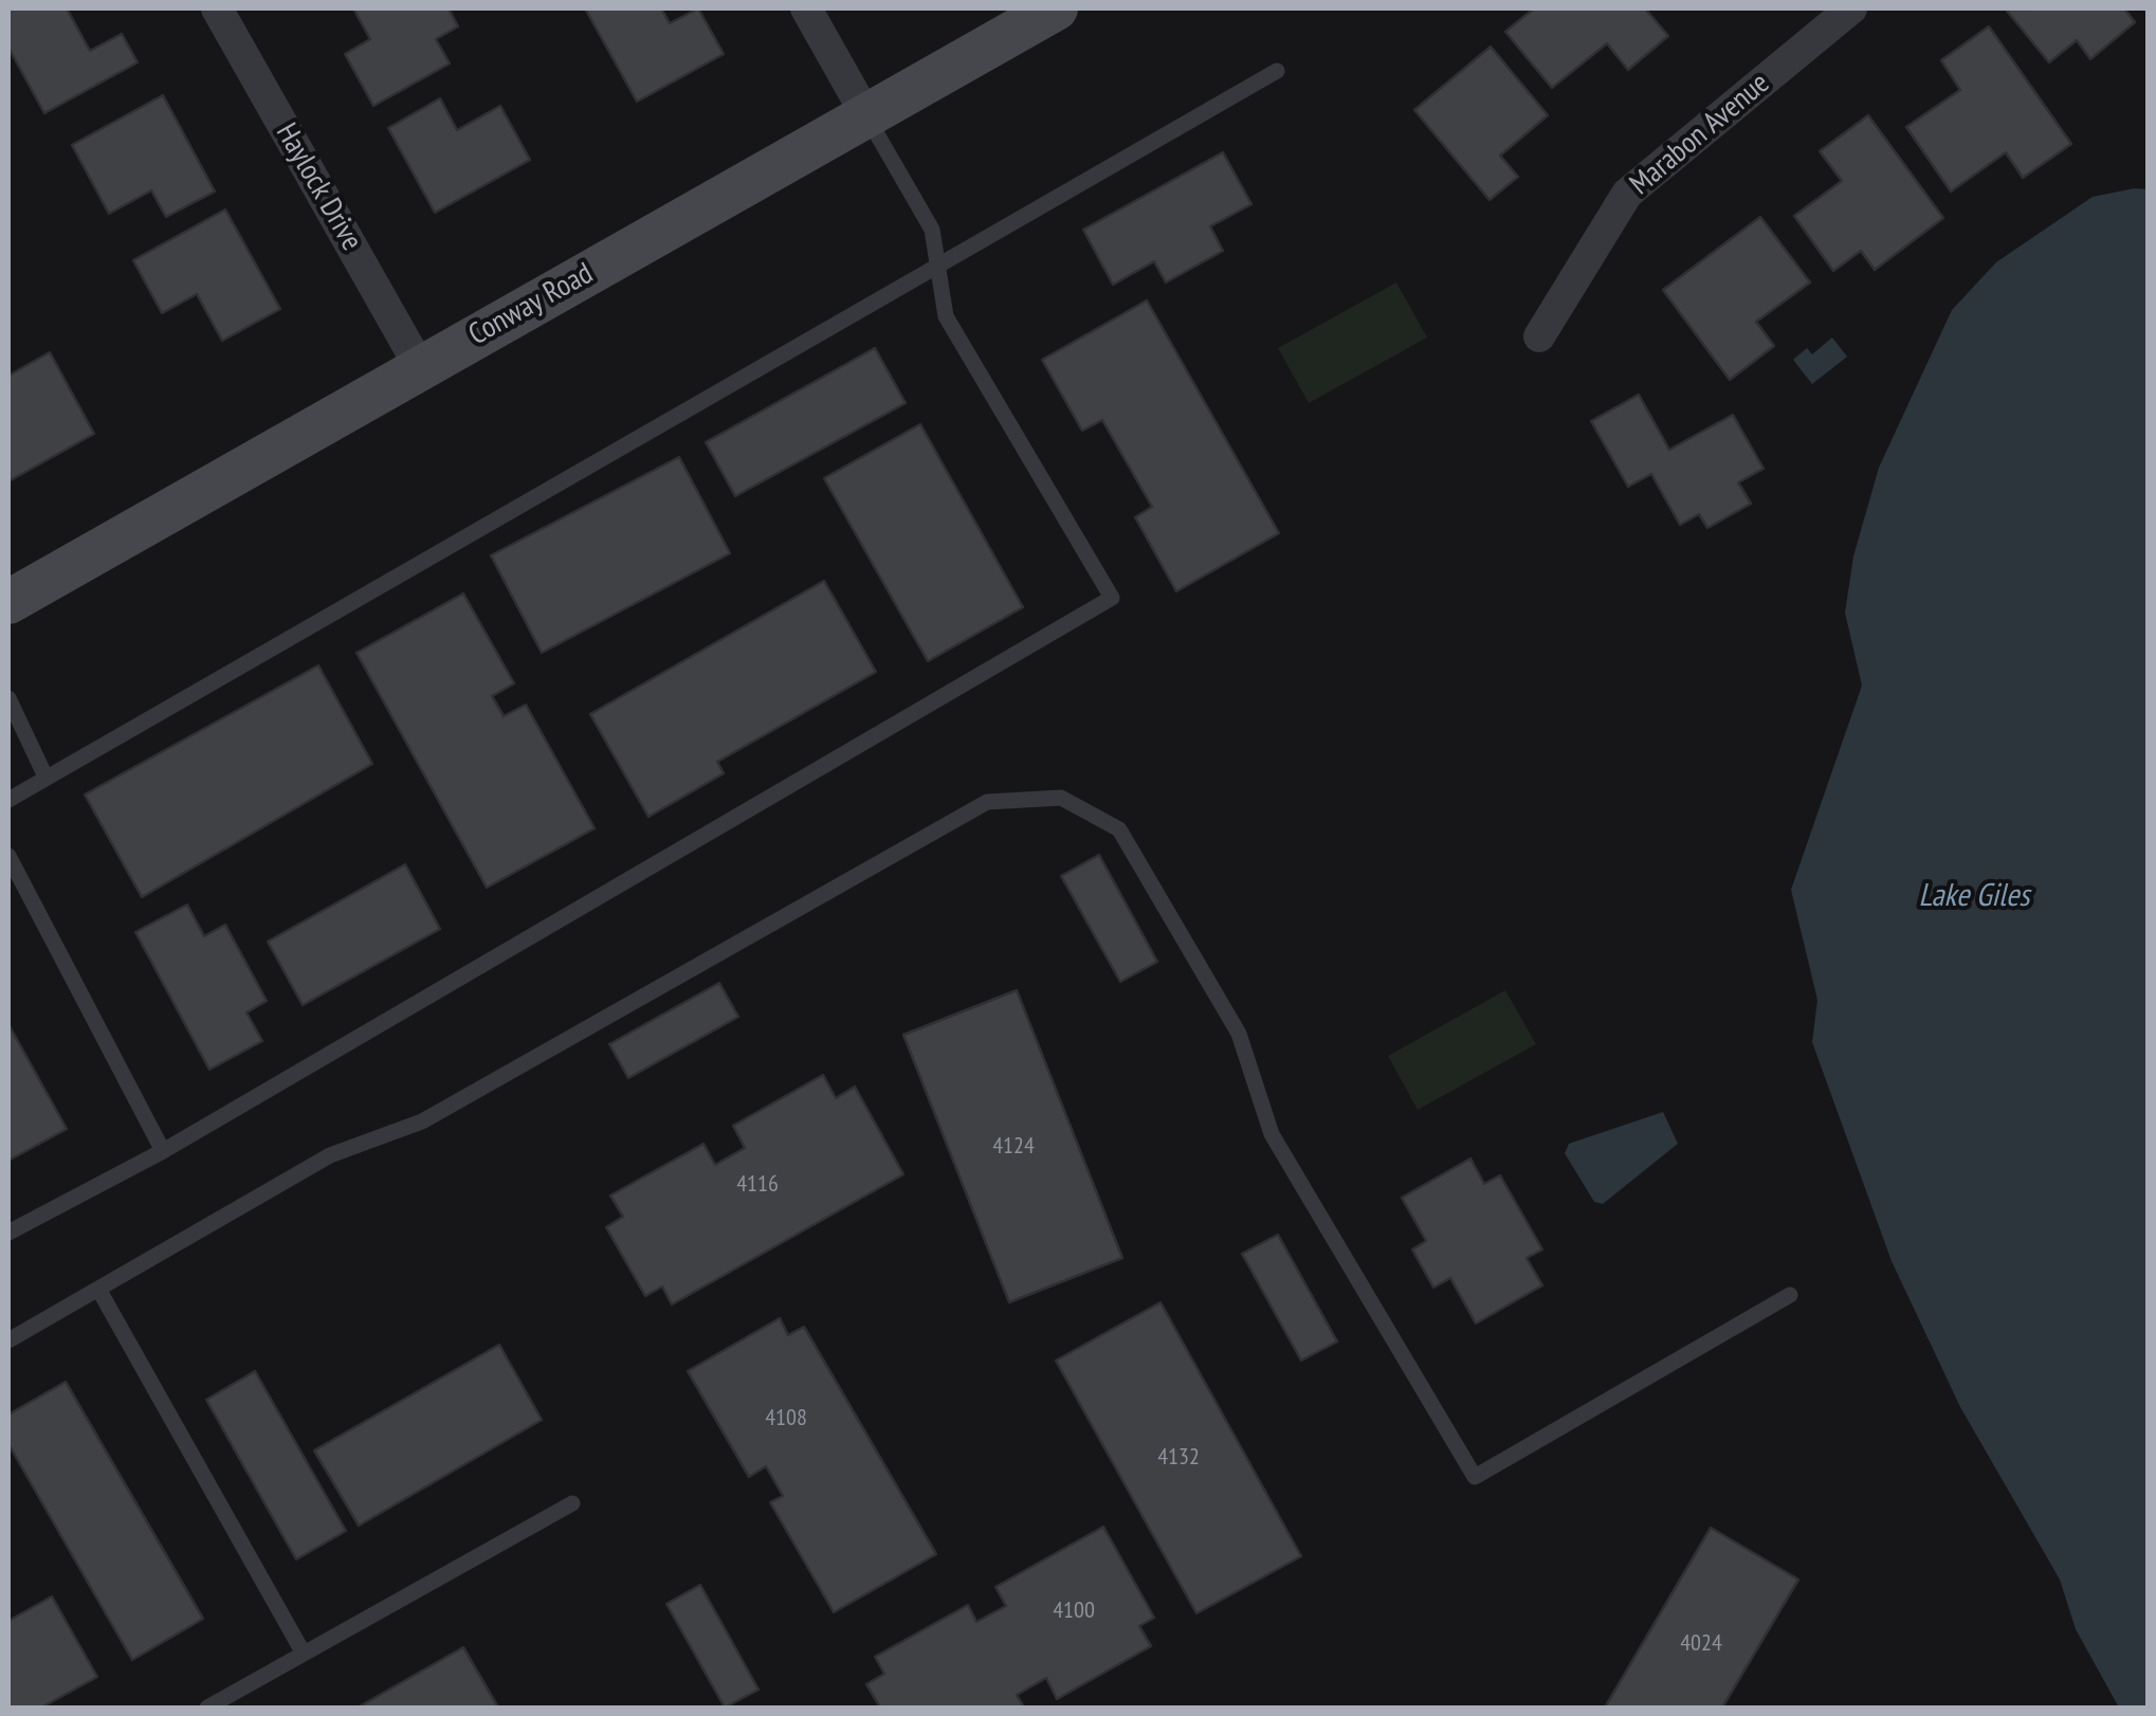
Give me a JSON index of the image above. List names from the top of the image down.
{
  "streets": {
    "main road": ["Conway Road"],
    "street": ["Marabon Avenue", "Haylock Drive"]
  },
  "crossings": [
    ["Haylock Drive", "Conway Road"]
  ],
  "water": ["Lake Giles"],
  "house_numbers": [
    "4124",
    "4116",
    "4108",
    "4132",
    "4100",
    "4024"
  ]
}
